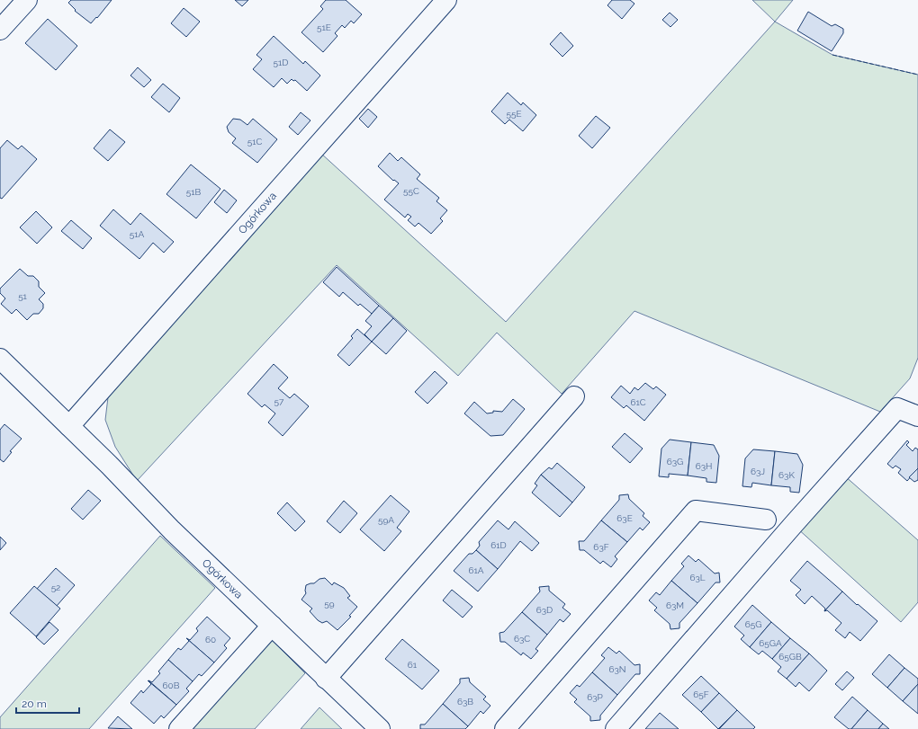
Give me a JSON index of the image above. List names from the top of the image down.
{
  "streets": {
    "street": ["Ogórkowa"]
  },
  "house_numbers": [
    "51E",
    "51D",
    "55E",
    "51C",
    "55C",
    "51B",
    "51A",
    "51",
    "57",
    "61C",
    "63G",
    "63H",
    "63J",
    "63K",
    "63E",
    "59A",
    "61D",
    "63F",
    "61A",
    "63L",
    "52",
    "59",
    "63M",
    "63D",
    "65G",
    "63C",
    "60",
    "65GA",
    "65GB",
    "61",
    "63N",
    "60B",
    "65F",
    "63P",
    "63B"
  ],
  "scale_bar": "20 m"
}
